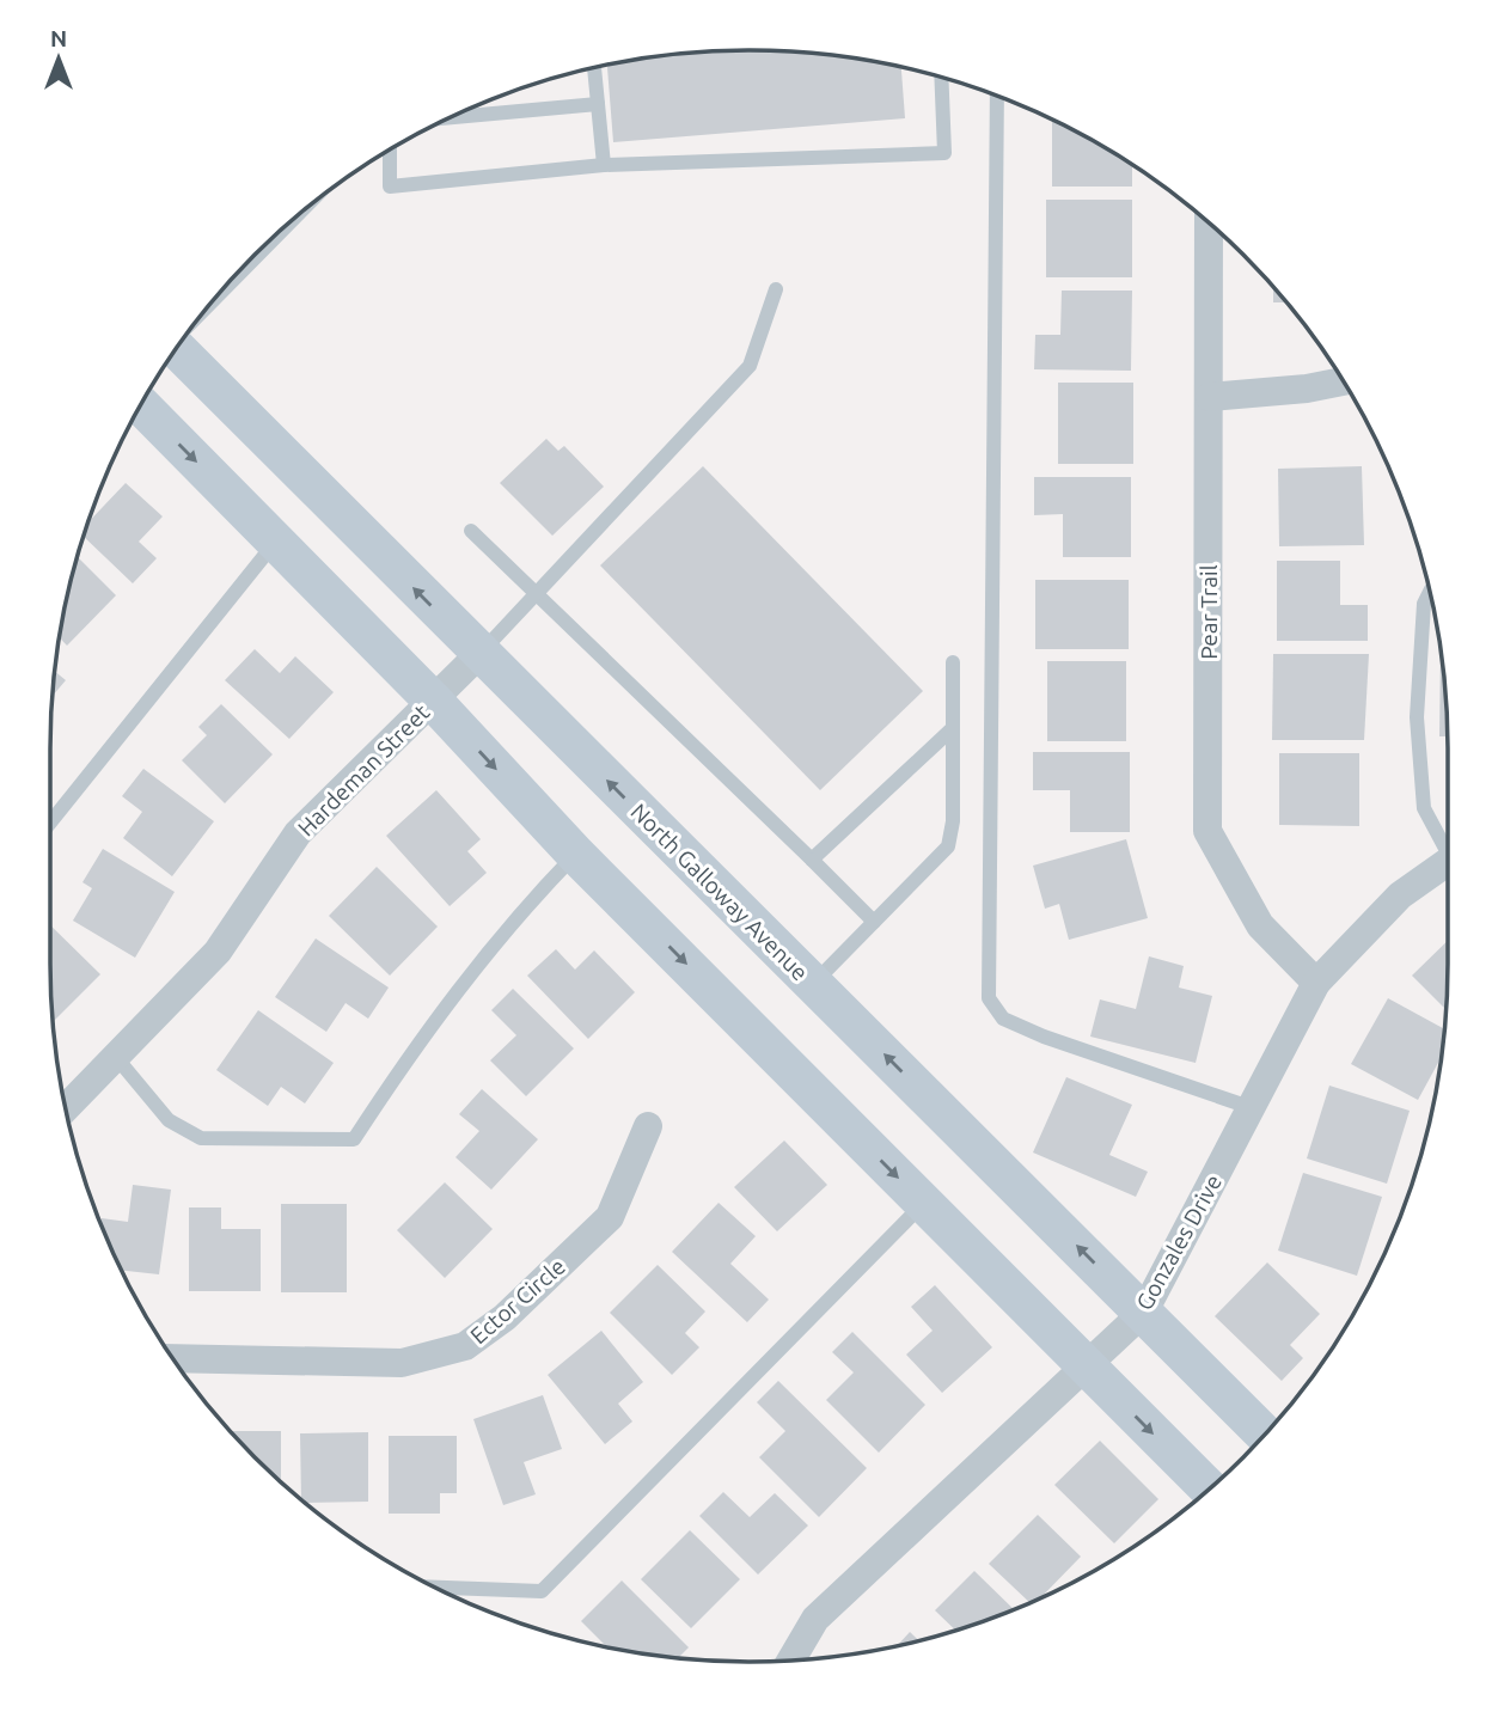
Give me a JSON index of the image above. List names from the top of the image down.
{
  "streets": {
    "main road": ["North Galloway Avenue"],
    "street": [
      "Pear Trail",
      "Hardeman Street",
      "Gonzales Drive",
      "Ector Circle"
    ]
  },
  "crossings": [
    ["Pear Trail", "Gonzales Drive"],
    ["Hardeman Street", "North Galloway Avenue"],
    ["North Galloway Avenue", "Gonzales Drive"]
  ],
  "north": "top"
}
